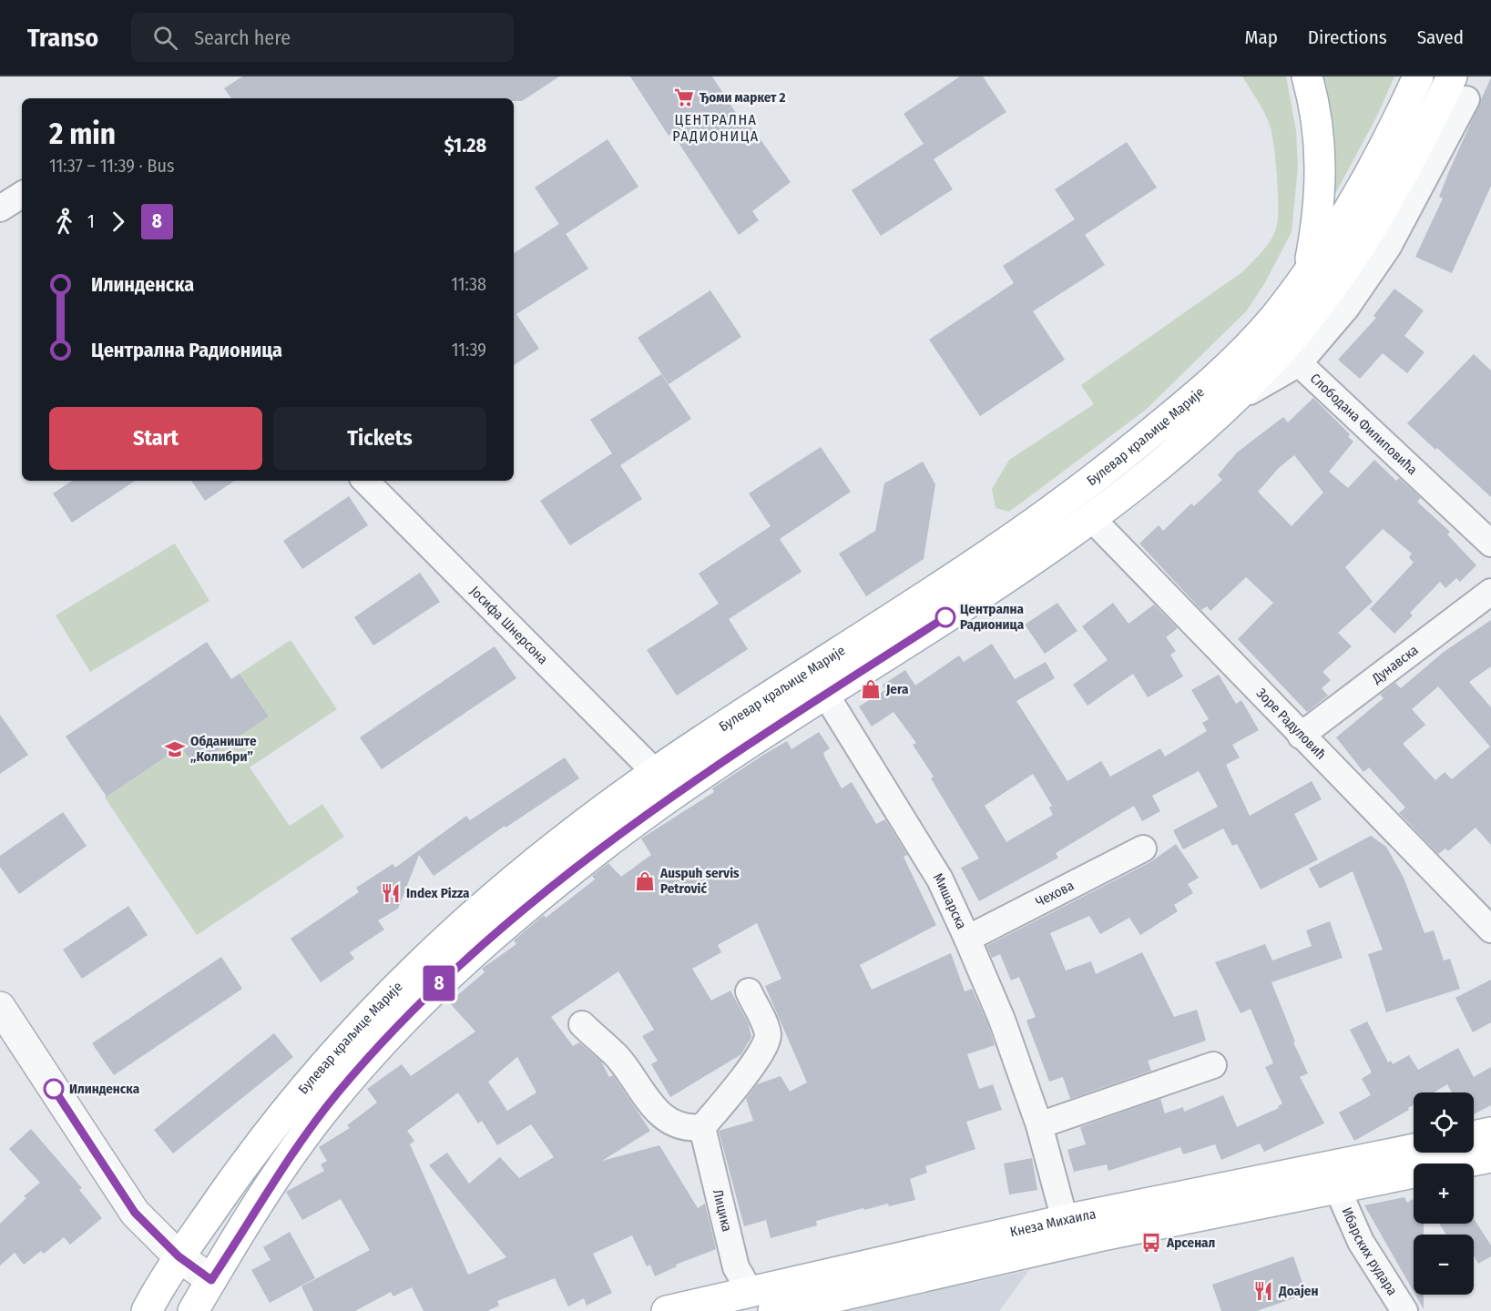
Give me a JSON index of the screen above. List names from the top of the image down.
{
  "streets": {
    "main road": ["Булевар краљице Марије", "Кнеза Михаила"],
    "street": [
      "Слободана Филиповића",
      "Јосифа Шнерсона",
      "Дунавска",
      "Зоре Радуловић",
      "Чехова",
      "Мишарска",
      "Лицика",
      "Ибарских рудара"
    ]
  },
  "crossings": [
    ["Слободана Филиповића", "Булевар краљице Марије"],
    ["Булевар краљице Марије", "Јосифа Шнерсона"],
    ["Булевар краљице Марије", "Зоре Радуловић"],
    ["Булевар краљице Марије", "Мишарска"],
    ["Дунавска", "Зоре Радуловић"],
    ["Чехова", "Мишарска"],
    ["Мишарска", "Кнеза Михаила"],
    ["Лицика", "Кнеза Михаила"],
    ["Кнеза Михаила", "Ибарских рудара"]
  ],
  "districts": ["ЦЕНТРАЛНА РАДИОНИЦА"],
  "places": {
    "supermarket": ["Ђоми маркет 2"],
    "other": ["Централна Радионица", "Илинденска"],
    "shop": ["Jera", "Auspuh servis Petrović"],
    "school or university": ["Обданиште „Колибри”"],
    "restaurant": ["Index Pizza", "Доајен"],
    "bus stop": ["Арсенал"]
  },
  "lines": ["bus line 8"],
  "page": {
    "header": "Transo",
    "search": "Search here",
    "nav": ["Map", "Directions", "Saved"],
    "on_map": "8",
    "heading": ["2 min", "11:37 – 11:39 · Bus", "$1.28"],
    "legs": ["1", "8"],
    "list": [
      {
        "name": "Илинденска",
        "value": "11:38"
      },
      {
        "name": "Централна Радионица",
        "value": "11:39"
      }
    ],
    "buttons": ["Start", "Tickets"],
    "map_buttons": ["+", "−"]
  }
}
